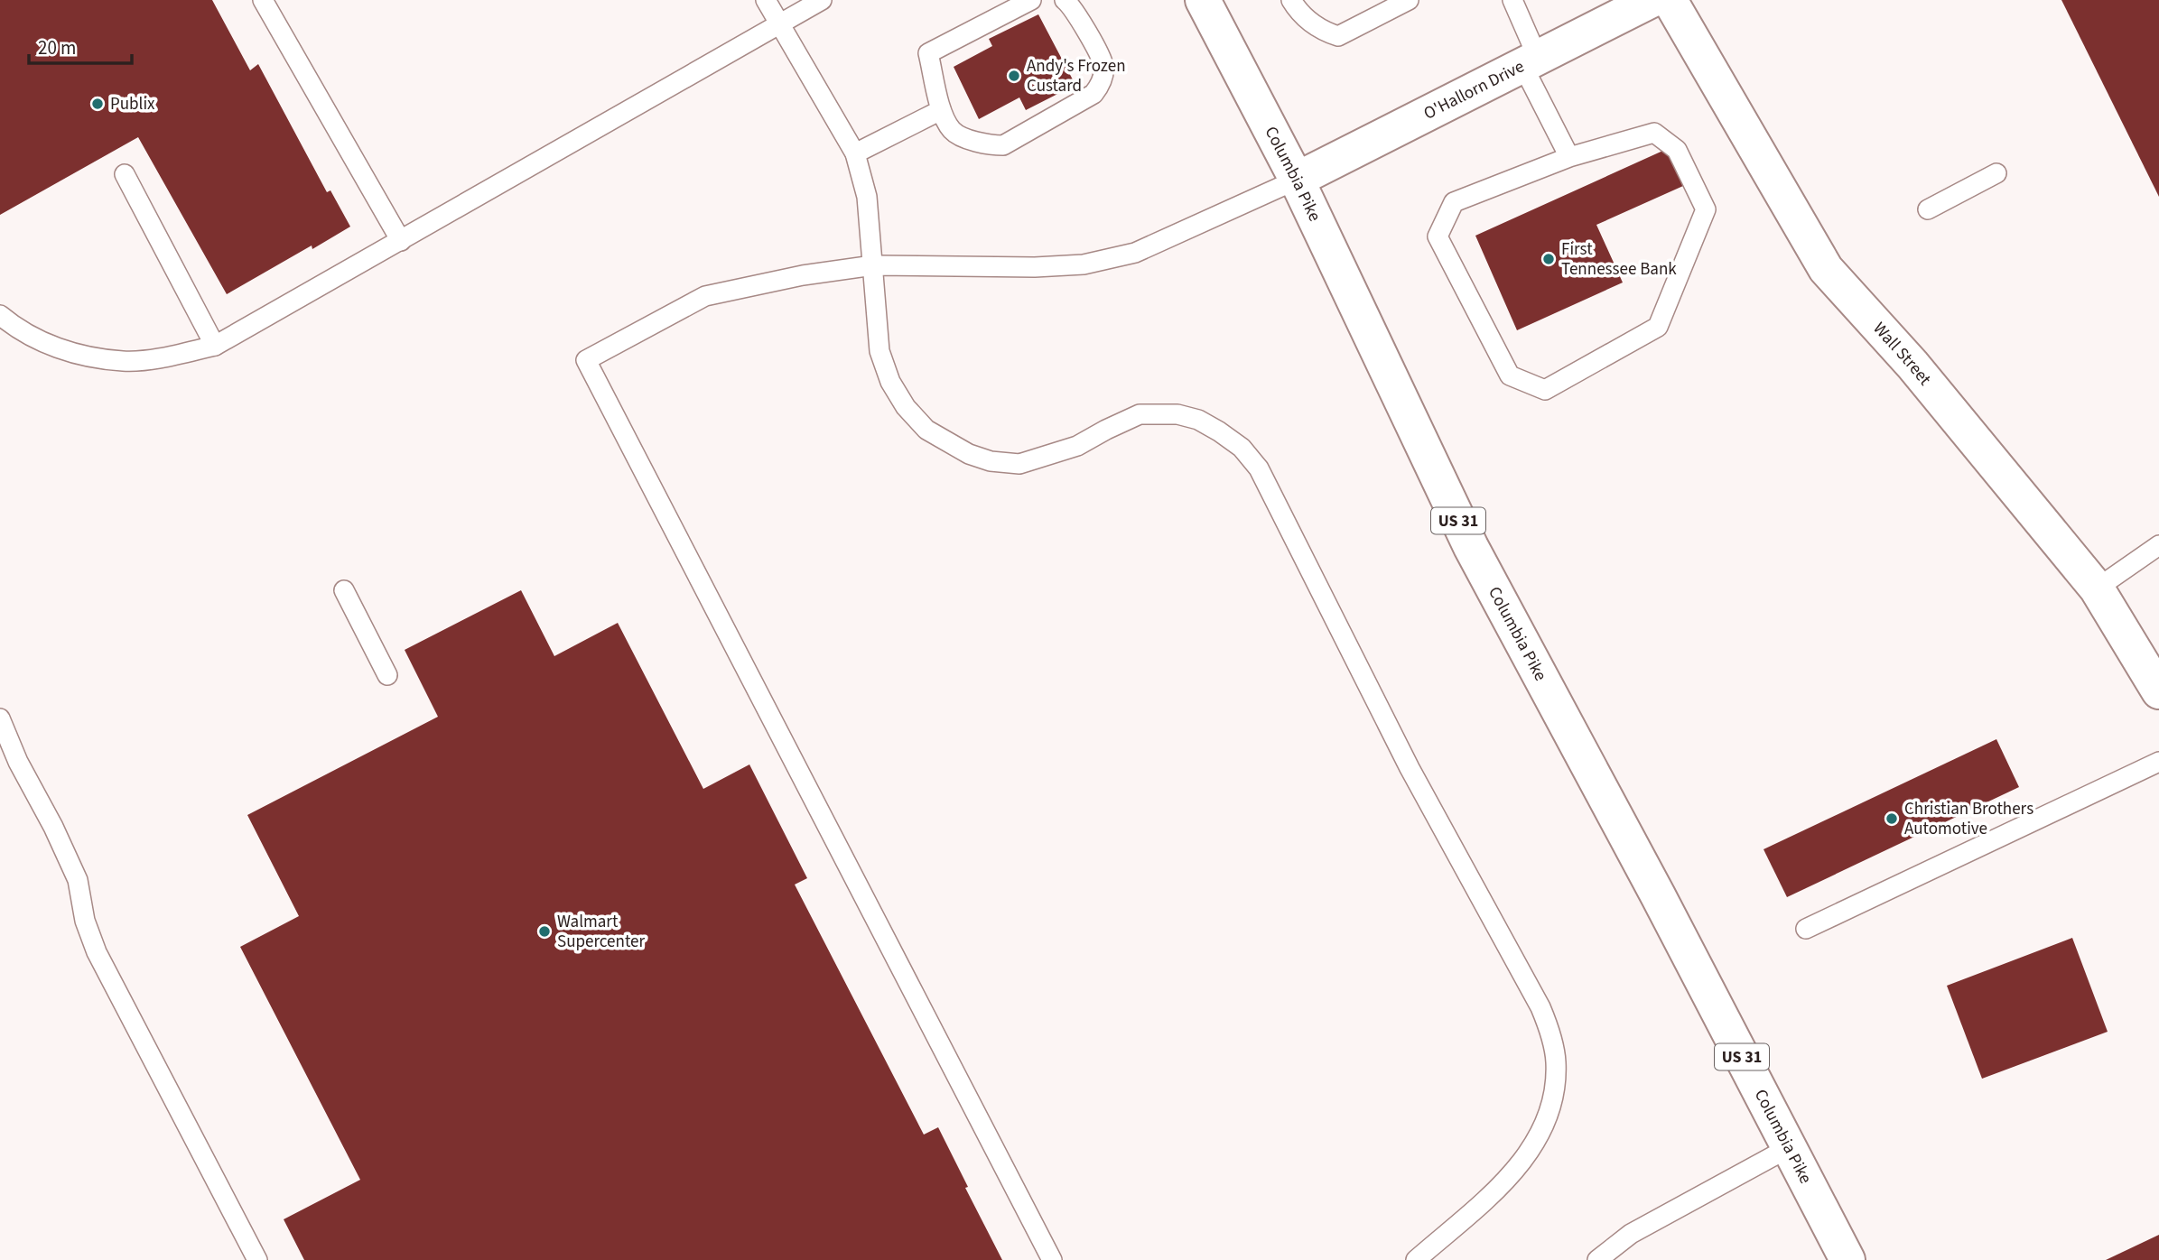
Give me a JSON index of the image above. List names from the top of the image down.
{
  "streets": {
    "main road": [
      "O'Hallorn Drive",
      "Columbia Pike",
      "Wall Street",
      "US 31"
    ]
  },
  "crossings": [
    ["O'Hallorn Drive", "Columbia Pike"]
  ],
  "places": [
    "Andy's Frozen Custard",
    "Publix",
    "First Tennessee Bank",
    "Christian Brothers Automotive",
    "Walmart Supercenter"
  ],
  "scale_bar": "20 m"
}
